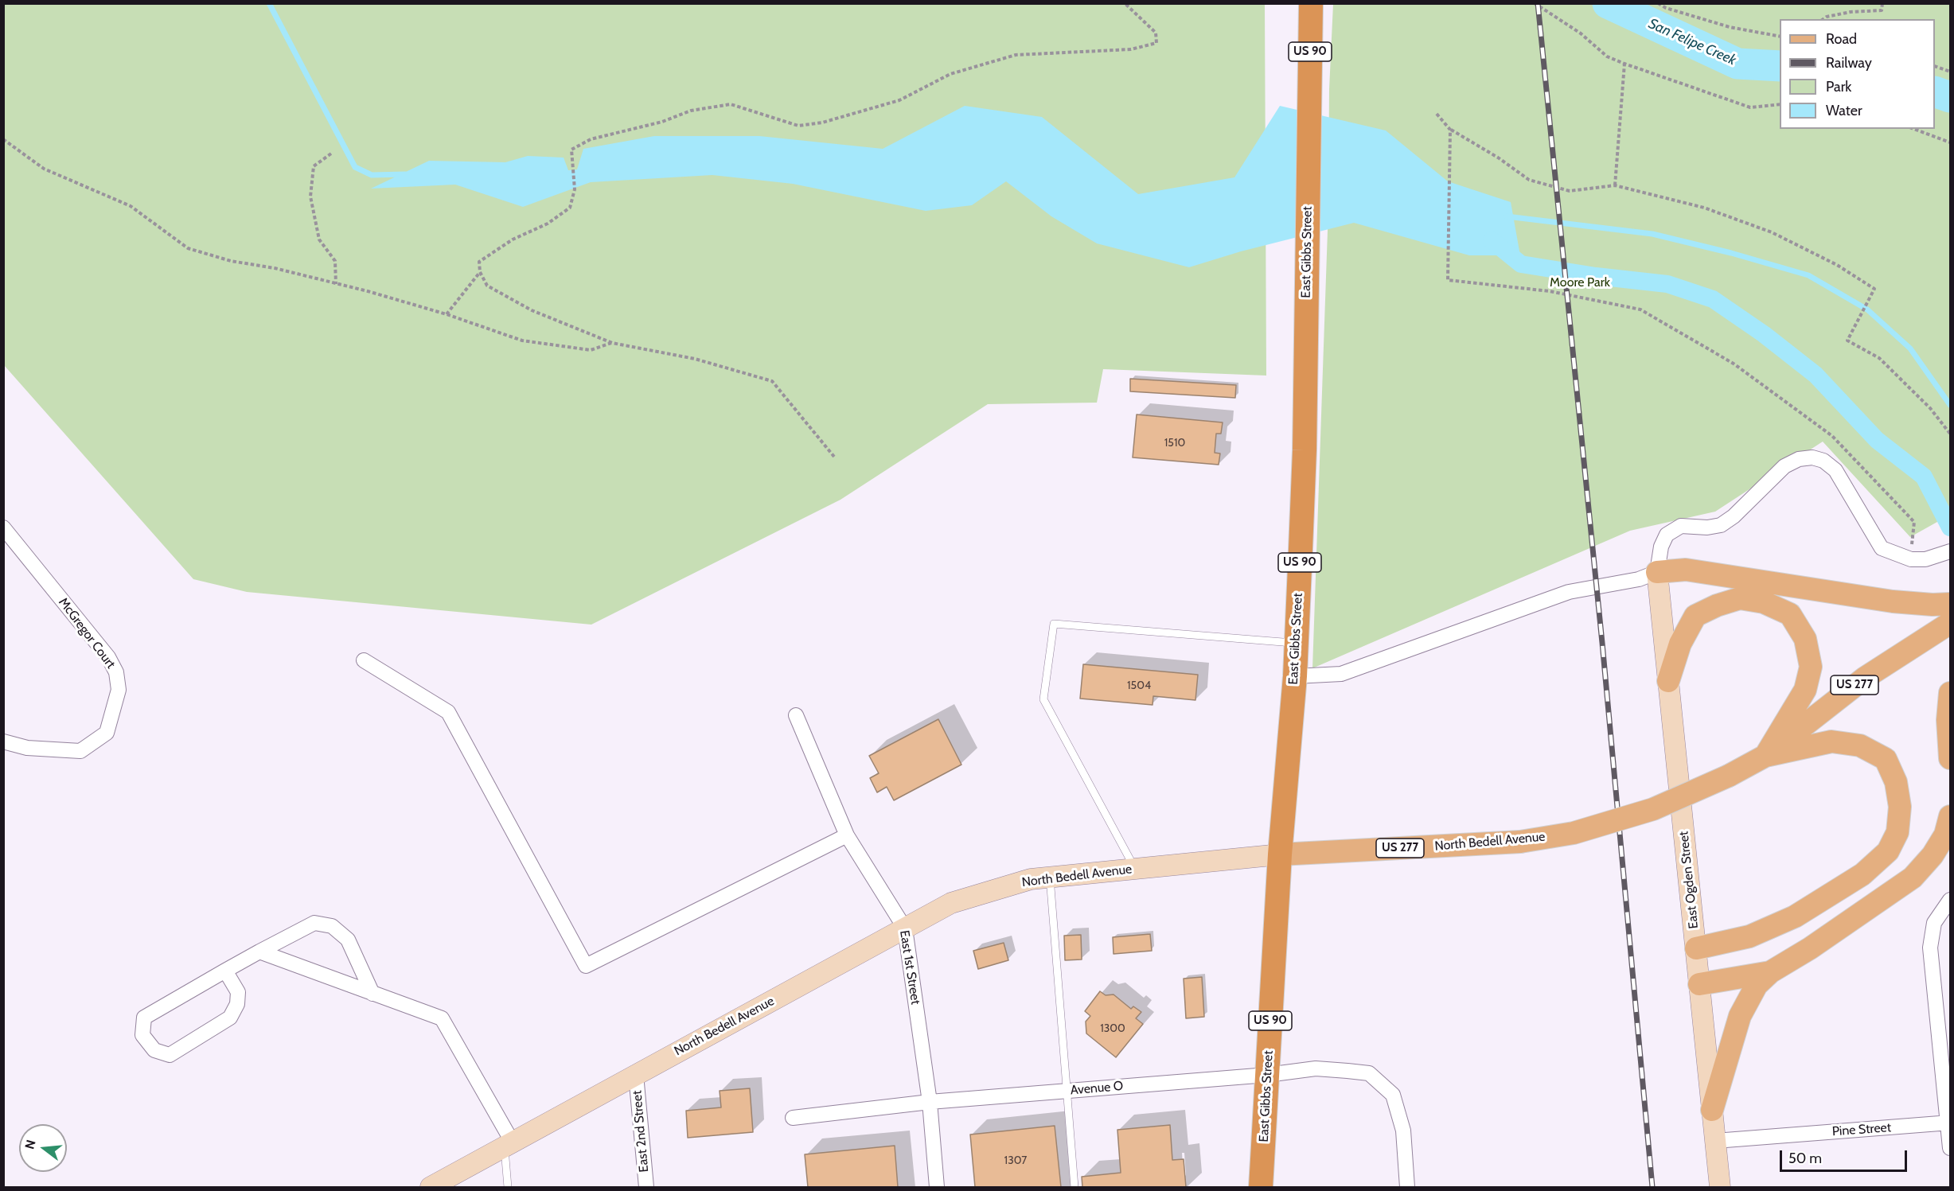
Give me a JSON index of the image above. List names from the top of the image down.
{
  "streets": {
    "highway": ["US 90", "East Gibbs Street"],
    "main road": ["US 277", "North Bedell Avenue", "East Ogden Street"],
    "street": [
      "McGregor Court",
      "East 1st Street",
      "Avenue O",
      "Pine Street",
      "East 2nd Street"
    ]
  },
  "crossings": [
    ["East Gibbs Street", "North Bedell Avenue"],
    ["East Gibbs Street", "Avenue O"],
    ["US 277", "North Bedell Avenue"],
    ["North Bedell Avenue", "East 1st Street"],
    ["North Bedell Avenue", "East 2nd Street"],
    ["East Ogden Street", "Pine Street"],
    ["East 1st Street", "Avenue O"]
  ],
  "water": ["San Felipe Creek"],
  "parks": ["Moore Park"],
  "house_numbers": [
    "1510",
    "1504",
    "1300",
    "1307"
  ],
  "legend": [
    "Road",
    "Railway",
    "Park",
    "Water"
  ],
  "scale_bar": "50 m",
  "north": "left"
}
